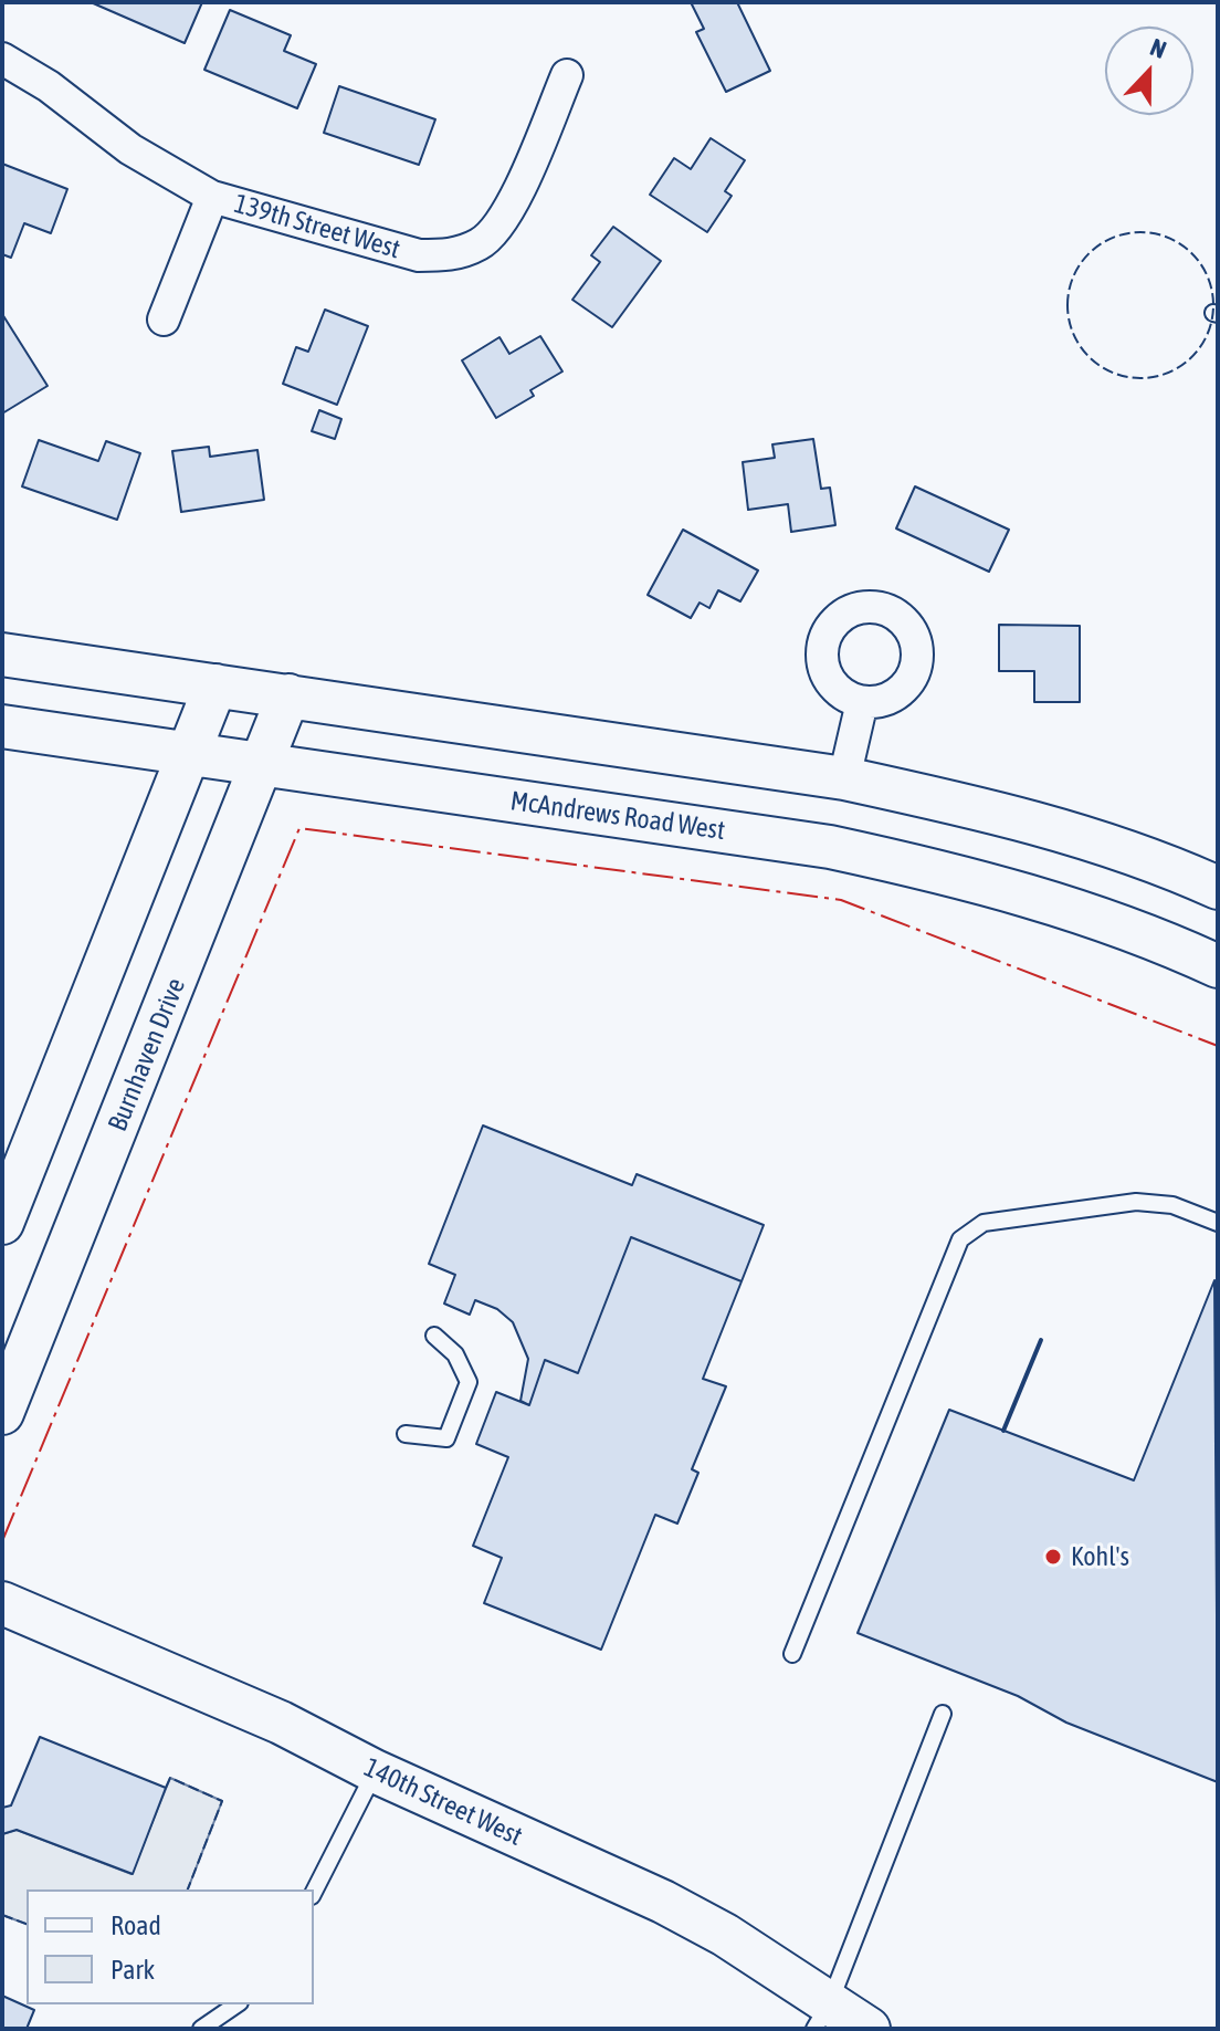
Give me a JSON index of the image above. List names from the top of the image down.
{
  "streets": {
    "main road": ["McAndrews Road West", "Burnhaven Drive", "140th Street West"],
    "street": ["139th Street West"]
  },
  "crossings": [
    ["McAndrews Road West", "Burnhaven Drive"]
  ],
  "places": ["Kohl's"],
  "legend": ["Road", "Park"],
  "north": "top"
}
